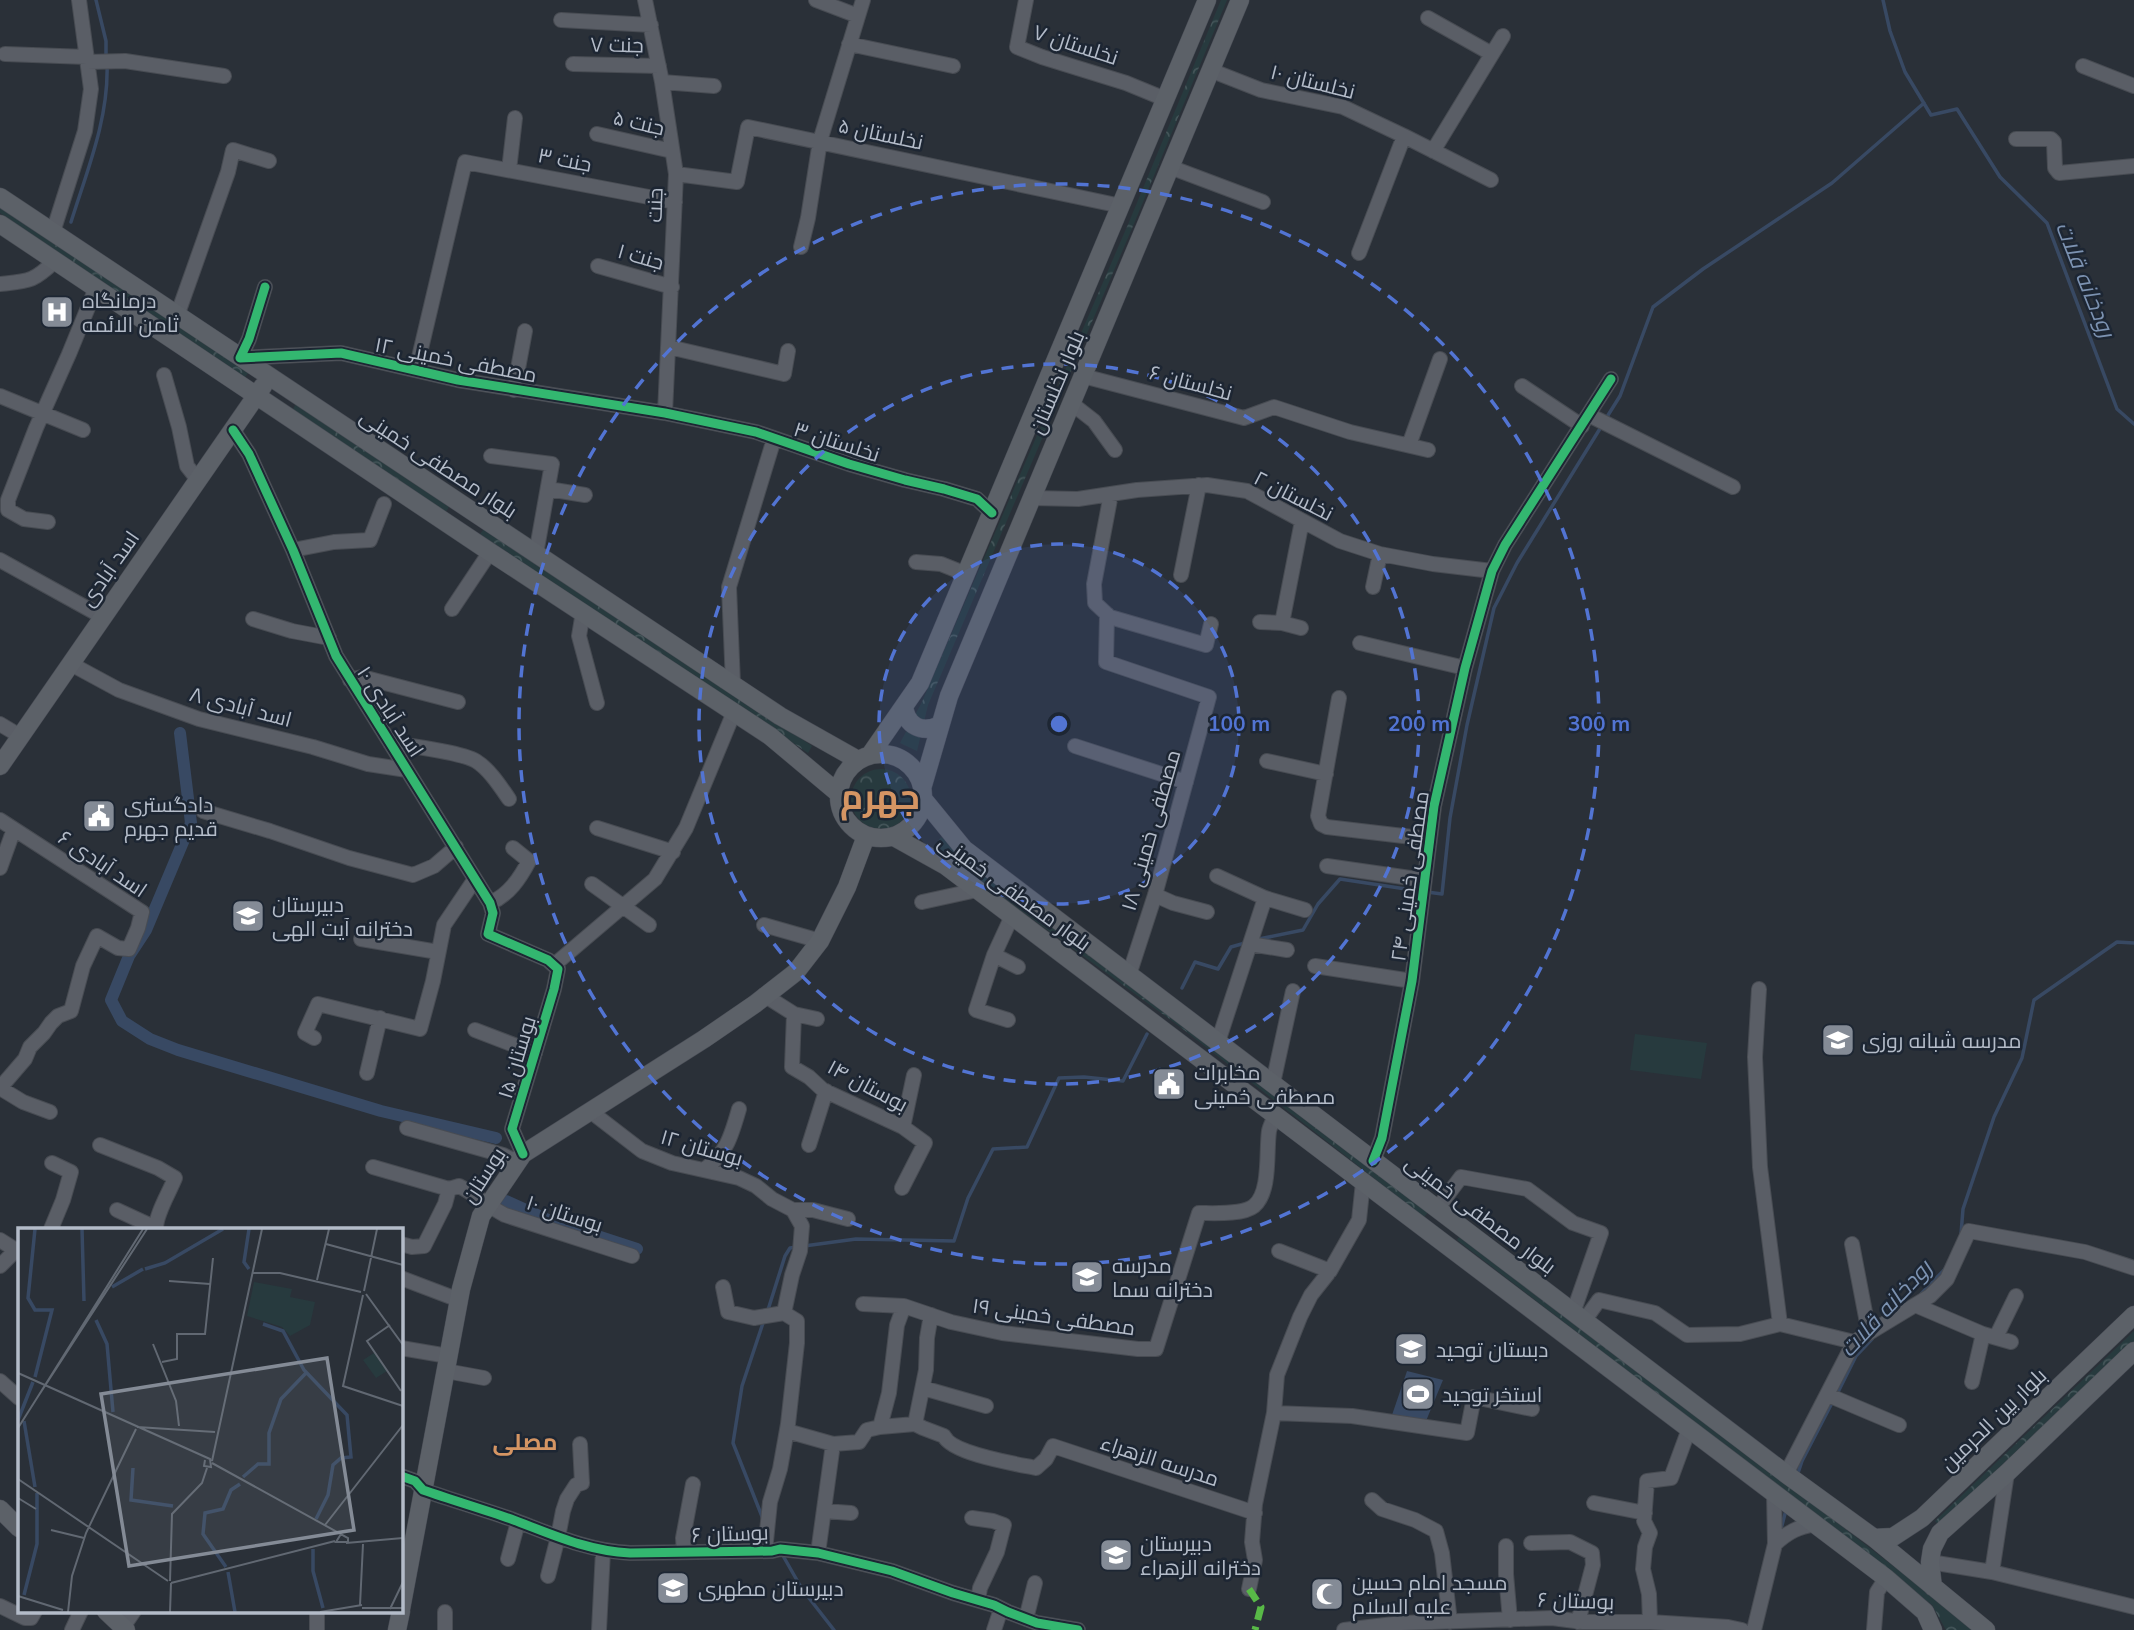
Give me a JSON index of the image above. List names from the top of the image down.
{
  "streets": {
    "main road": [
      "بلوار نخلستان",
      "بلوار مصطفی خمینی",
      "اسد آبادی",
      "بوستان",
      "بلوار بین الحرمین"
    ],
    "street": [
      "جنت ۷",
      "نخلستان ۷",
      "نخلستان ۱۰",
      "جنت ۵",
      "نخلستان ۵",
      "جنت ۳",
      "جنت",
      "جنت ۱",
      "مصطفی خمینی ۱۲",
      "نخلستان ۶",
      "نخلستان ۳",
      "نخلستان ۲",
      "اسد آبادی ۸",
      "اسد آبادی ۱۰",
      "مصطفی خمینی ۱۸",
      "اسد آبادی ۶",
      "مصطفی خمینی ۲۴",
      "بوستان ۱۵",
      "بوستان ۱۴",
      "۱۲ بوستان",
      "بوستان ۱۰",
      "مصطفی خمینی ۱۹",
      "مدرسه الزهراء",
      "بوستان ۶"
    ]
  },
  "crossings": [
    ["جنت ۷", "جنت"],
    ["نخلستان ۷", "بلوار نخلستان"],
    ["نخلستان ۱۰", "بلوار نخلستان"],
    ["جنت ۵", "جنت"],
    ["نخلستان ۵", "جنت"],
    ["نخلستان ۵", "بلوار نخلستان"],
    ["جنت ۳", "جنت"],
    ["جنت ۳", "مصطفی خمینی ۱۲"],
    ["جنت", "جنت ۱"],
    ["جنت", "مصطفی خمینی ۱۲"],
    ["جنت", "نخلستان ۳"],
    ["مصطفی خمینی ۱۲", "نخلستان ۳"],
    ["مصطفی خمینی ۱۲", "بلوار مصطفی خمینی"],
    ["بلوار نخلستان", "نخلستان ۶"],
    ["بلوار نخلستان", "نخلستان ۳"],
    ["بلوار نخلستان", "بلوار مصطفی خمینی"],
    ["بلوار نخلستان", "نخلستان ۲"],
    ["بلوار نخلستان", "بوستان"],
    ["بلوار مصطفی خمینی", "اسد آبادی"],
    ["بلوار مصطفی خمینی", "مصطفی خمینی ۱۸"],
    ["بلوار مصطفی خمینی", "مصطفی خمینی ۲۴"],
    ["بلوار مصطفی خمینی", "بوستان"],
    ["بلوار مصطفی خمینی", "مصطفی خمینی ۱۹"],
    ["بلوار مصطفی خمینی", "بلوار بین الحرمین"],
    ["نخلستان ۲", "مصطفی خمینی ۲۴"],
    ["اسد آبادی", "اسد آبادی ۸"],
    ["اسد آبادی", "اسد آبادی ۱۰"],
    ["اسد آبادی ۸", "اسد آبادی ۱۰"],
    ["اسد آبادی ۱۰", "بوستان ۱۵"],
    ["بوستان ۱۵", "بوستان"],
    ["۱۲ بوستان", "بوستان"],
    ["بوستان", "بوستان ۱۰"],
    ["بوستان", "بوستان ۶"]
  ],
  "districts": ["جهرم", "مصلی"],
  "water": ["رودخانه قلات"],
  "places": {
    "hospital": ["درمانگاه ثامن الائمه"],
    "public building": ["دادگستری قدیم جهرم", "مخابرات مصطفی خمینی"],
    "school or university": [
      "دبیرستان دخترانه آیت الهی",
      "مدرسه شبانه روزی",
      "مدرسه دخترانه سما",
      "دبستان توحید",
      "دبیرستان دخترانه الزهراء",
      "دبیرستان مطهری"
    ],
    "sports": ["استخر توحید"],
    "mosque": ["مسجد امام حسین علیه السلام"]
  },
  "rings": ["100 m", "200 m", "300 m"]
}
